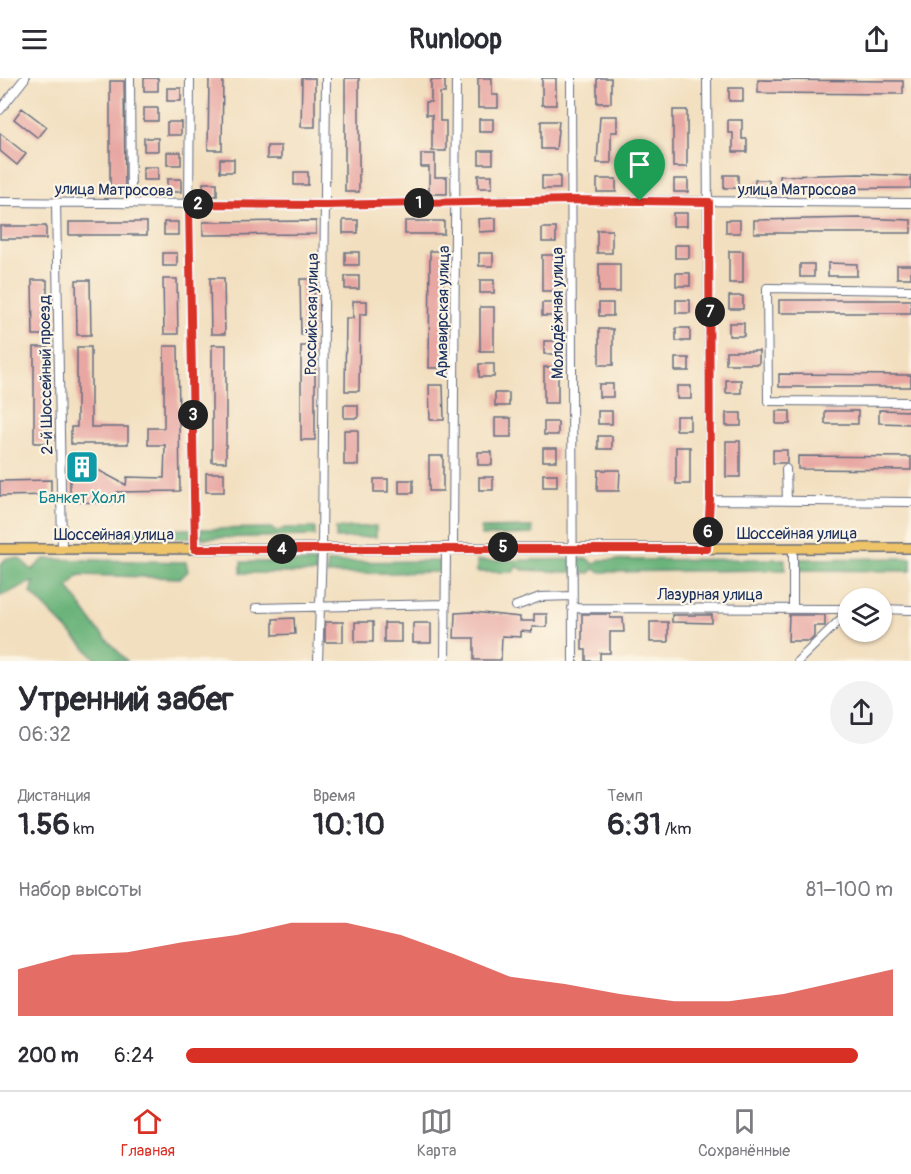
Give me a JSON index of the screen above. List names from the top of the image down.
{
  "streets": {
    "main road": ["Шоссейная улица"],
    "street": [
      "улица Матросова",
      "Армавирская улица",
      "Молодёжная улица",
      "Российская улица",
      "2-й Шоссейный проезд",
      "Лазурная улица"
    ]
  },
  "crossings": [
    ["улица Матросова", "Армавирская улица"],
    ["улица Матросова", "Молодёжная улица"],
    ["улица Матросова", "Российская улица"],
    ["улица Матросова", "2-й Шоссейный проезд"],
    ["Армавирская улица", "Шоссейная улица"],
    ["Молодёжная улица", "Шоссейная улица"],
    ["Молодёжная улица", "Лазурная улица"],
    ["Российская улица", "Шоссейная улица"],
    ["2-й Шоссейный проезд", "Шоссейная улица"]
  ],
  "places": {
    "building": ["Банкет Холл"]
  },
  "page": {
    "header": "Runloop",
    "pins": [
      "1",
      "2",
      "7",
      "3",
      "6",
      "5",
      "4"
    ],
    "heading": ["Утренний забег", "06:32"],
    "stats": [
      ["Дистанция", "1.56 km"],
      ["Время", "10:10"],
      ["Темп", "6:31 /km"]
    ],
    "chart": ["Набор высоты", "81–100 m"],
    "list": [
      {
        "name": "200 m",
        "note": "6:24"
      }
    ],
    "tabs": ["Главная", "Карта", "Сохранённые"]
  }
}
